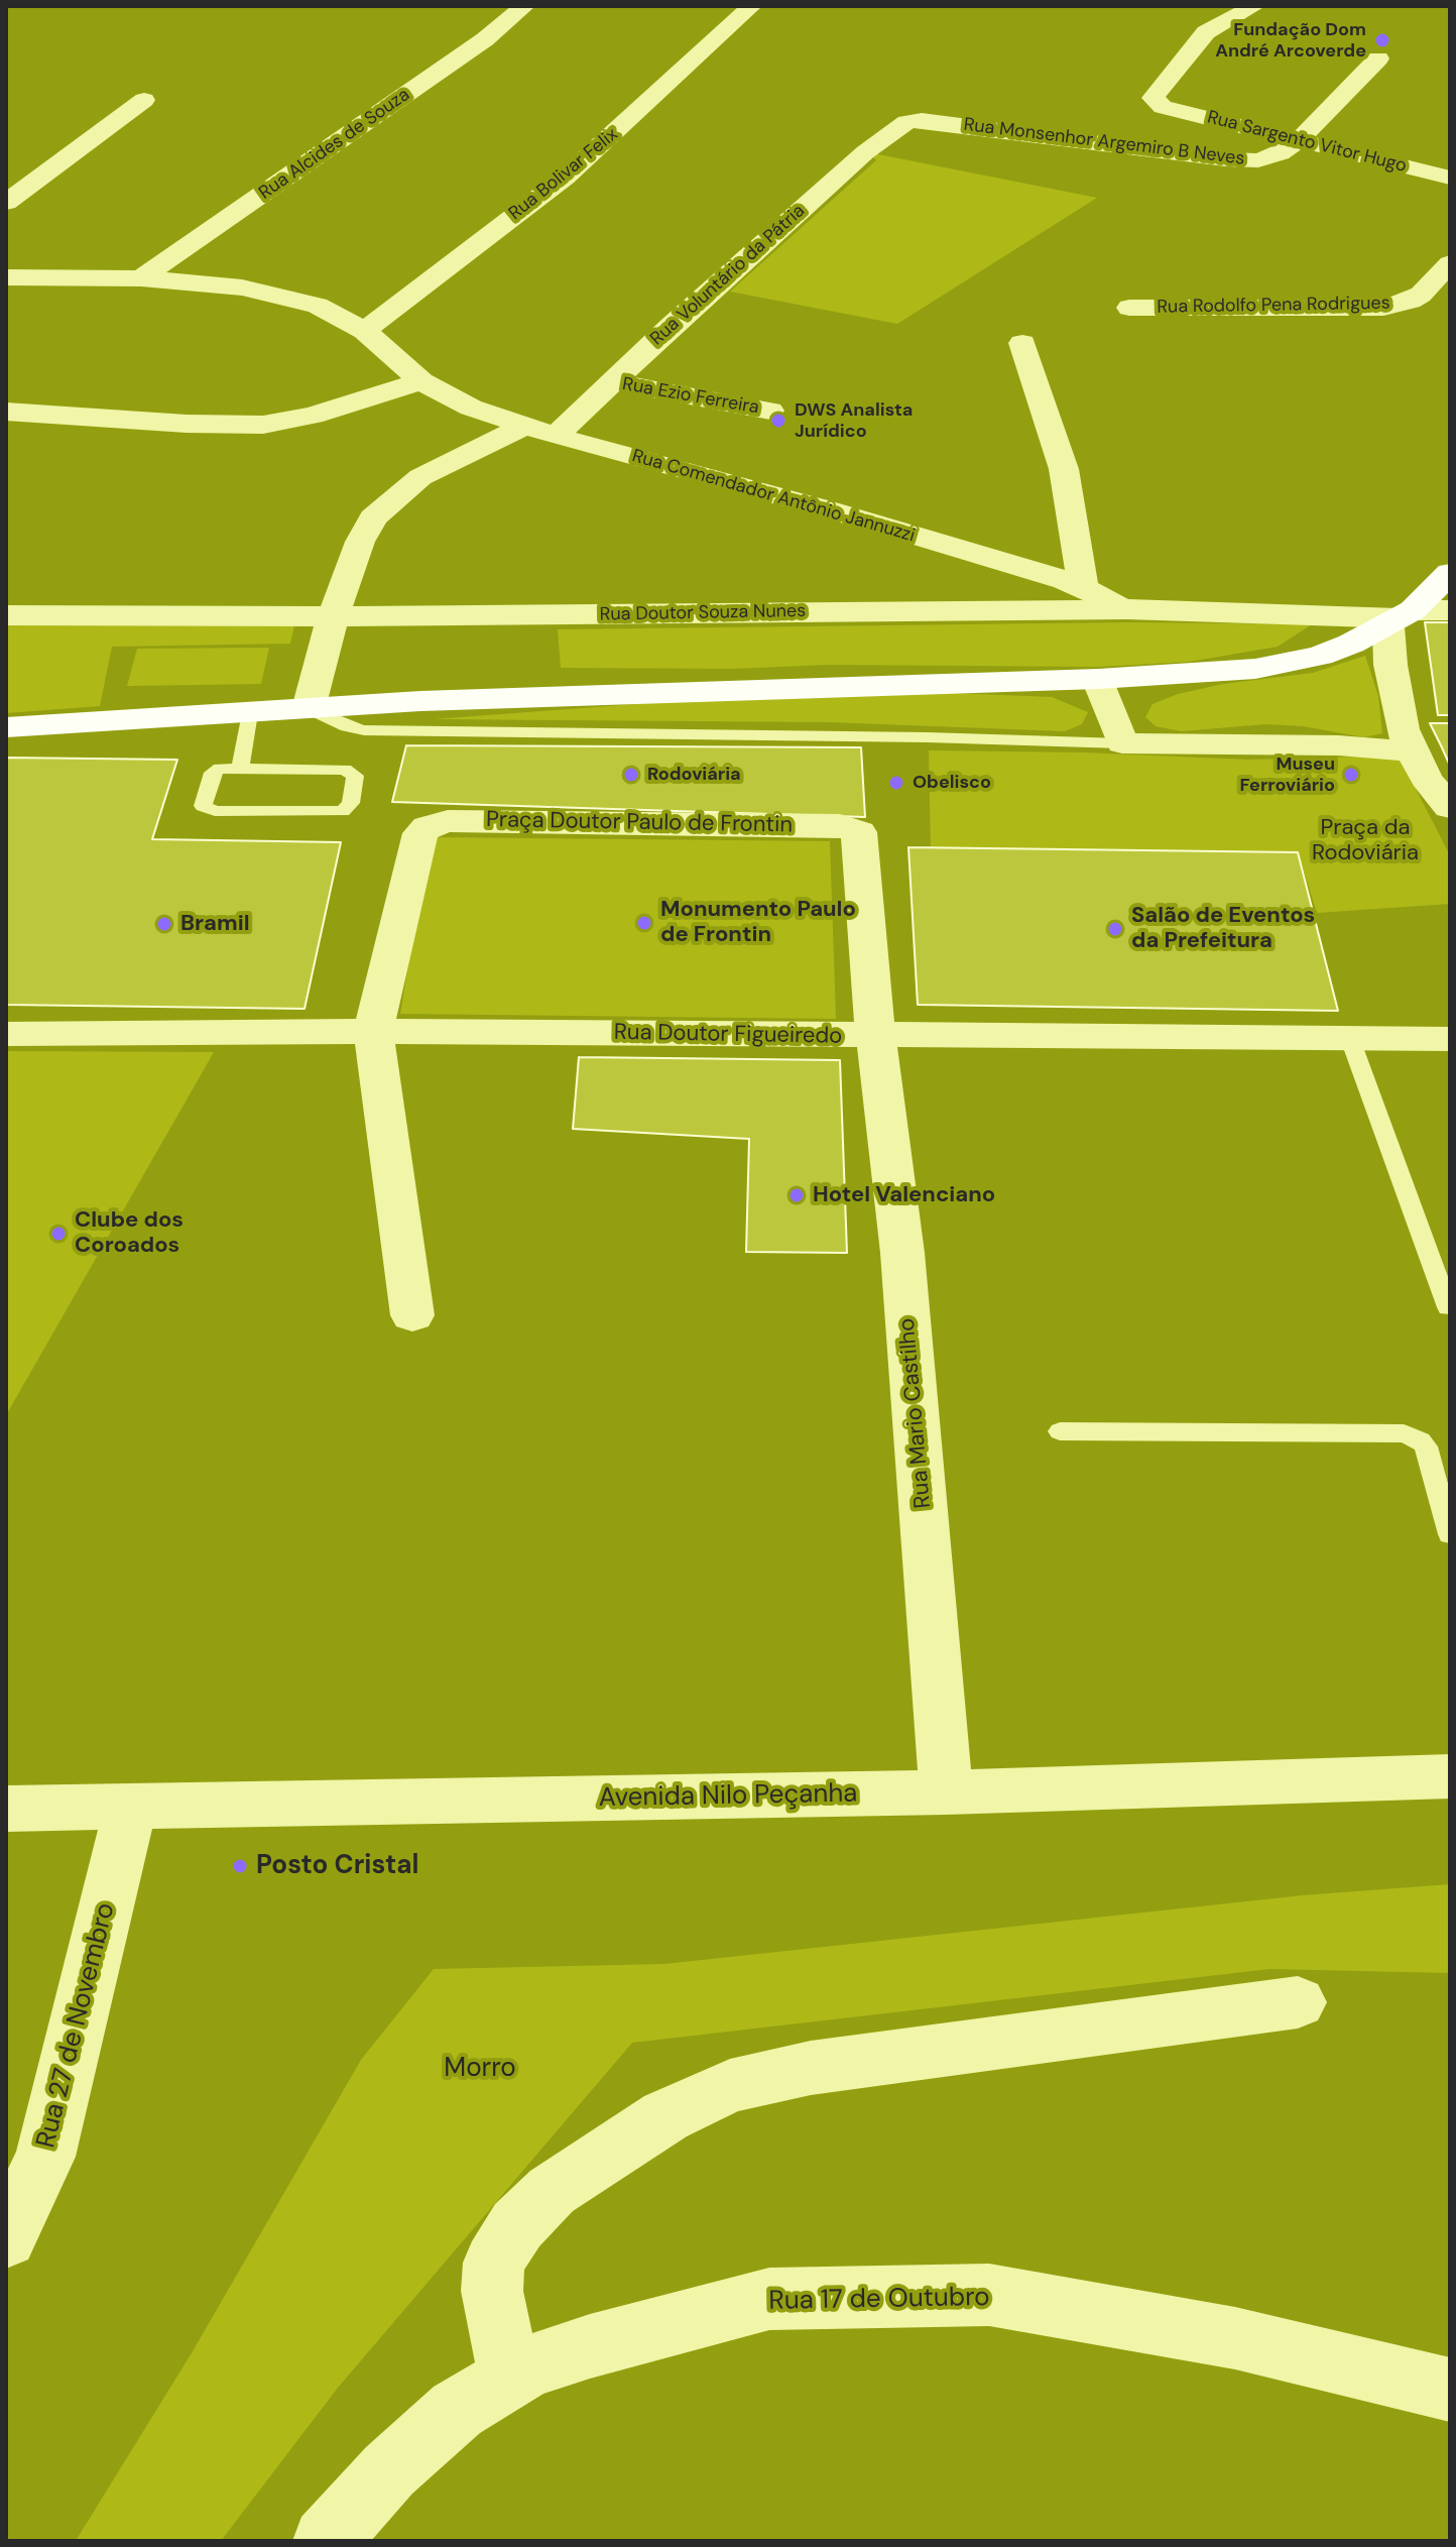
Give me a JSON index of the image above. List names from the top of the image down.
{
  "streets": {
    "street": [
      "Rua Monsenhor Argemiro B Neves",
      "Rua Sargento Vitor Hugo",
      "Rua Alcides de Souza",
      "Rua Bolivar Felix",
      "Rua Voluntário da Pátria",
      "Rua Rodolfo Pena Rodrigues",
      "Rua Ezio Ferreira",
      "Rua Comendador Antônio Jannuzzi",
      "Rua Doutor Souza Nunes",
      "Praça Doutor Paulo de Frontin",
      "Rua Doutor Figueiredo",
      "Rua Mario Castilho",
      "Avenida Nilo Peçanha",
      "Rua 27 de Novembro",
      "Rua 17 de Outubro"
    ]
  },
  "crossings": [
    ["Rua Monsenhor Argemiro B Neves", "Rua Sargento Vitor Hugo"],
    ["Rua Monsenhor Argemiro B Neves", "Rua Voluntário da Pátria"],
    ["Rua Alcides de Souza", "Rua Comendador Antônio Jannuzzi"],
    ["Rua Bolivar Felix", "Rua Comendador Antônio Jannuzzi"],
    ["Rua Voluntário da Pátria", "Rua Ezio Ferreira"],
    ["Rua Voluntário da Pátria", "Rua Comendador Antônio Jannuzzi"],
    ["Rua Comendador Antônio Jannuzzi", "Rua Doutor Souza Nunes"],
    ["Praça Doutor Paulo de Frontin", "Rua Doutor Figueiredo"],
    ["Praça Doutor Paulo de Frontin", "Rua Mario Castilho"],
    ["Rua Doutor Figueiredo", "Rua Mario Castilho"],
    ["Rua Mario Castilho", "Avenida Nilo Peçanha"],
    ["Avenida Nilo Peçanha", "Rua 27 de Novembro"]
  ],
  "parks": ["Praça da Rodoviária", "Morro"],
  "places": [
    "Fundação Dom André Arcoverde",
    "DWS Analista Jurídico",
    "Rodoviária",
    "Museu Ferroviário",
    "Obelisco",
    "Monumento Paulo de Frontin",
    "Bramil",
    "Salão de Eventos da Prefeitura",
    "Hotel Valenciano",
    "Clube dos Coroados",
    "Posto Cristal"
  ]
}
